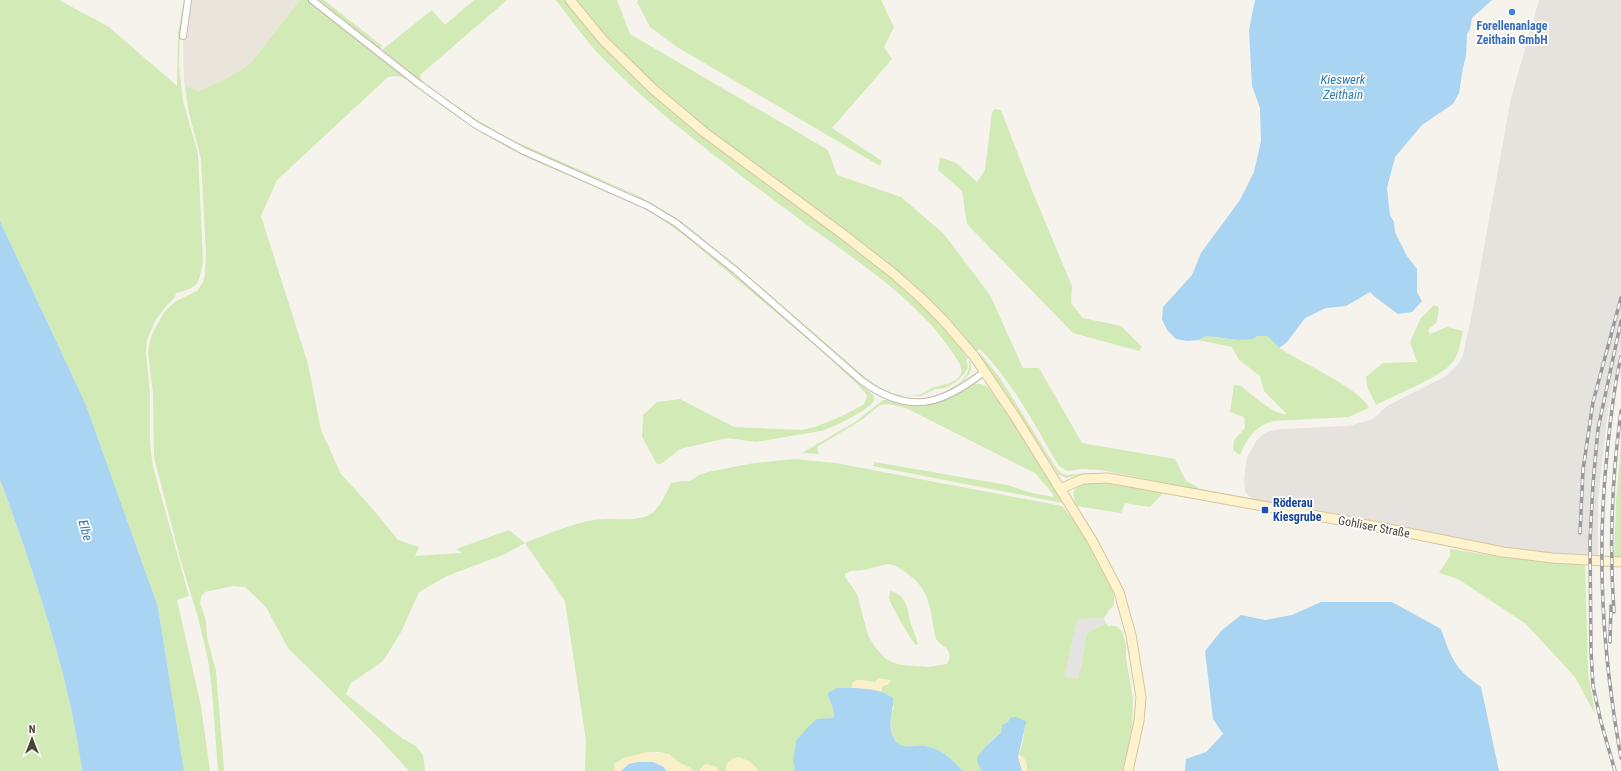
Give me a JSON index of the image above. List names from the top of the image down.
{
  "streets": {
    "main road": ["Gohliser Straße"]
  },
  "water": ["Kieswerk Zeithain", "Elbe"],
  "places": {
    "other": ["Forellenanlage Zeithain GmbH"],
    "transit": ["Röderau Kiesgrube"]
  },
  "north": "top"
}
